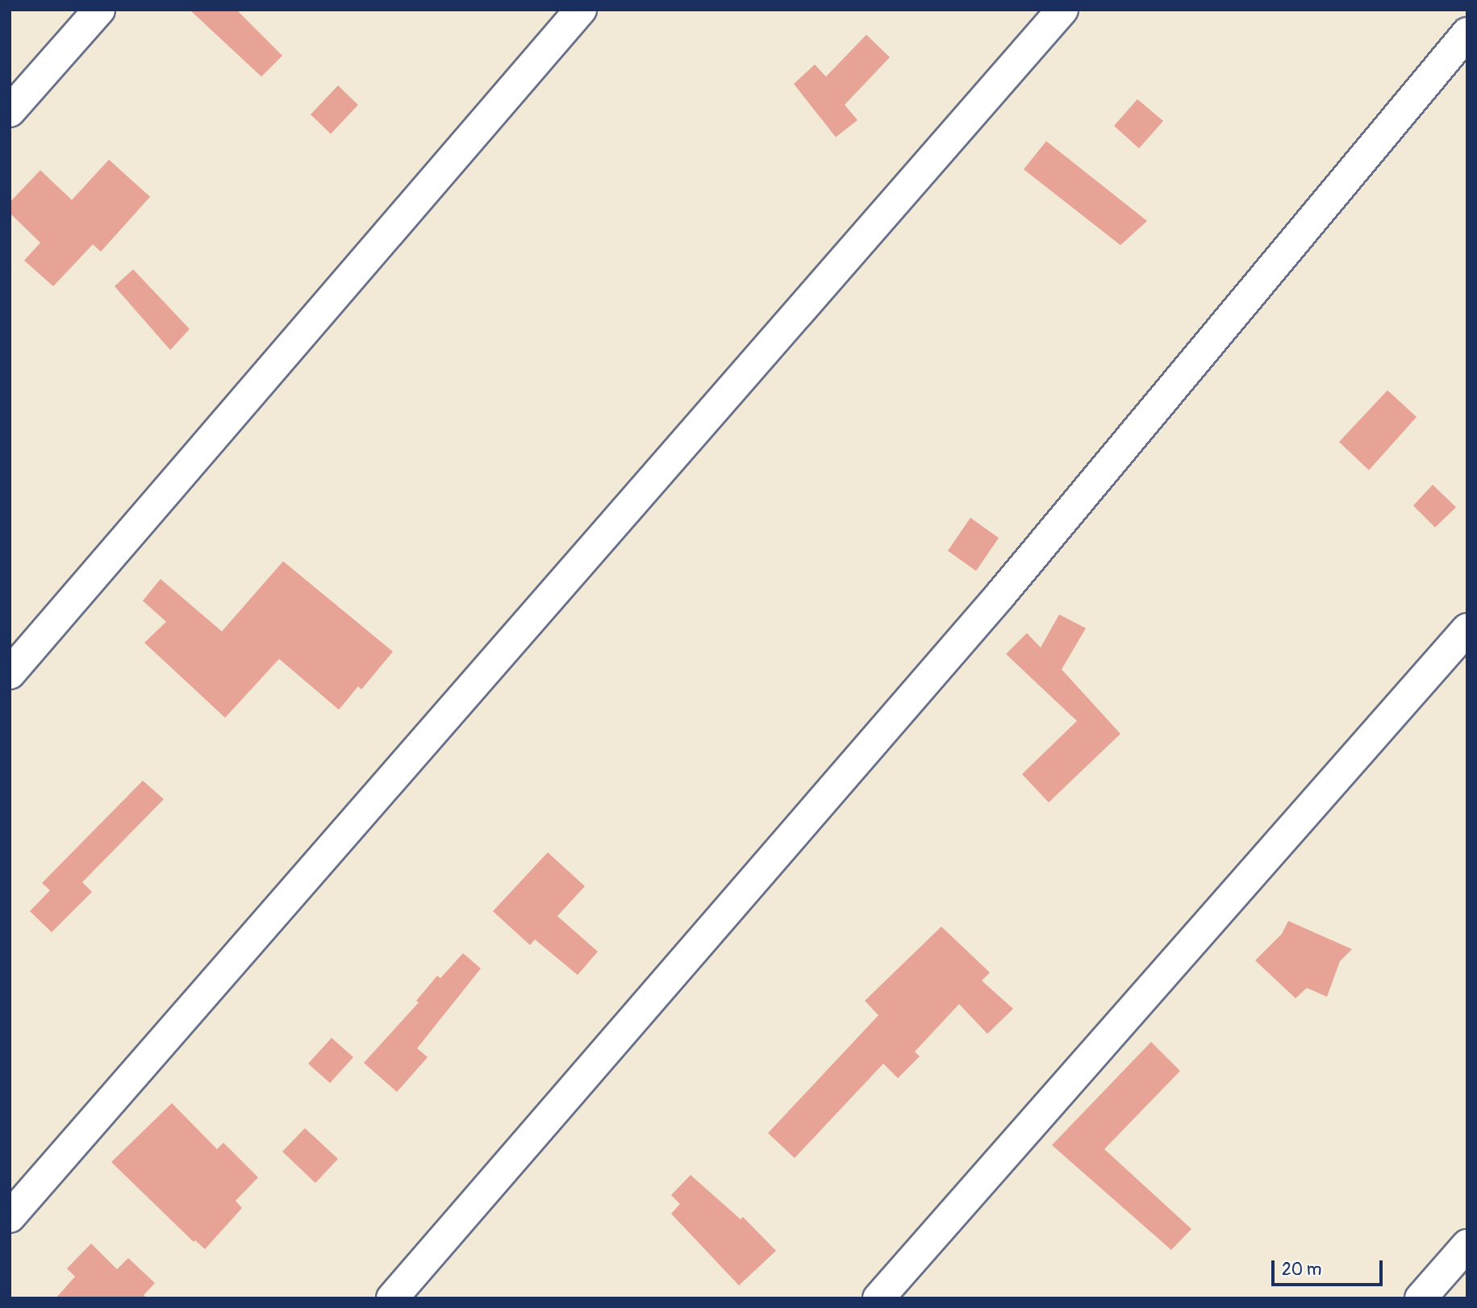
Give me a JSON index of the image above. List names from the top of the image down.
{
  "scale_bar": "20 m"
}
